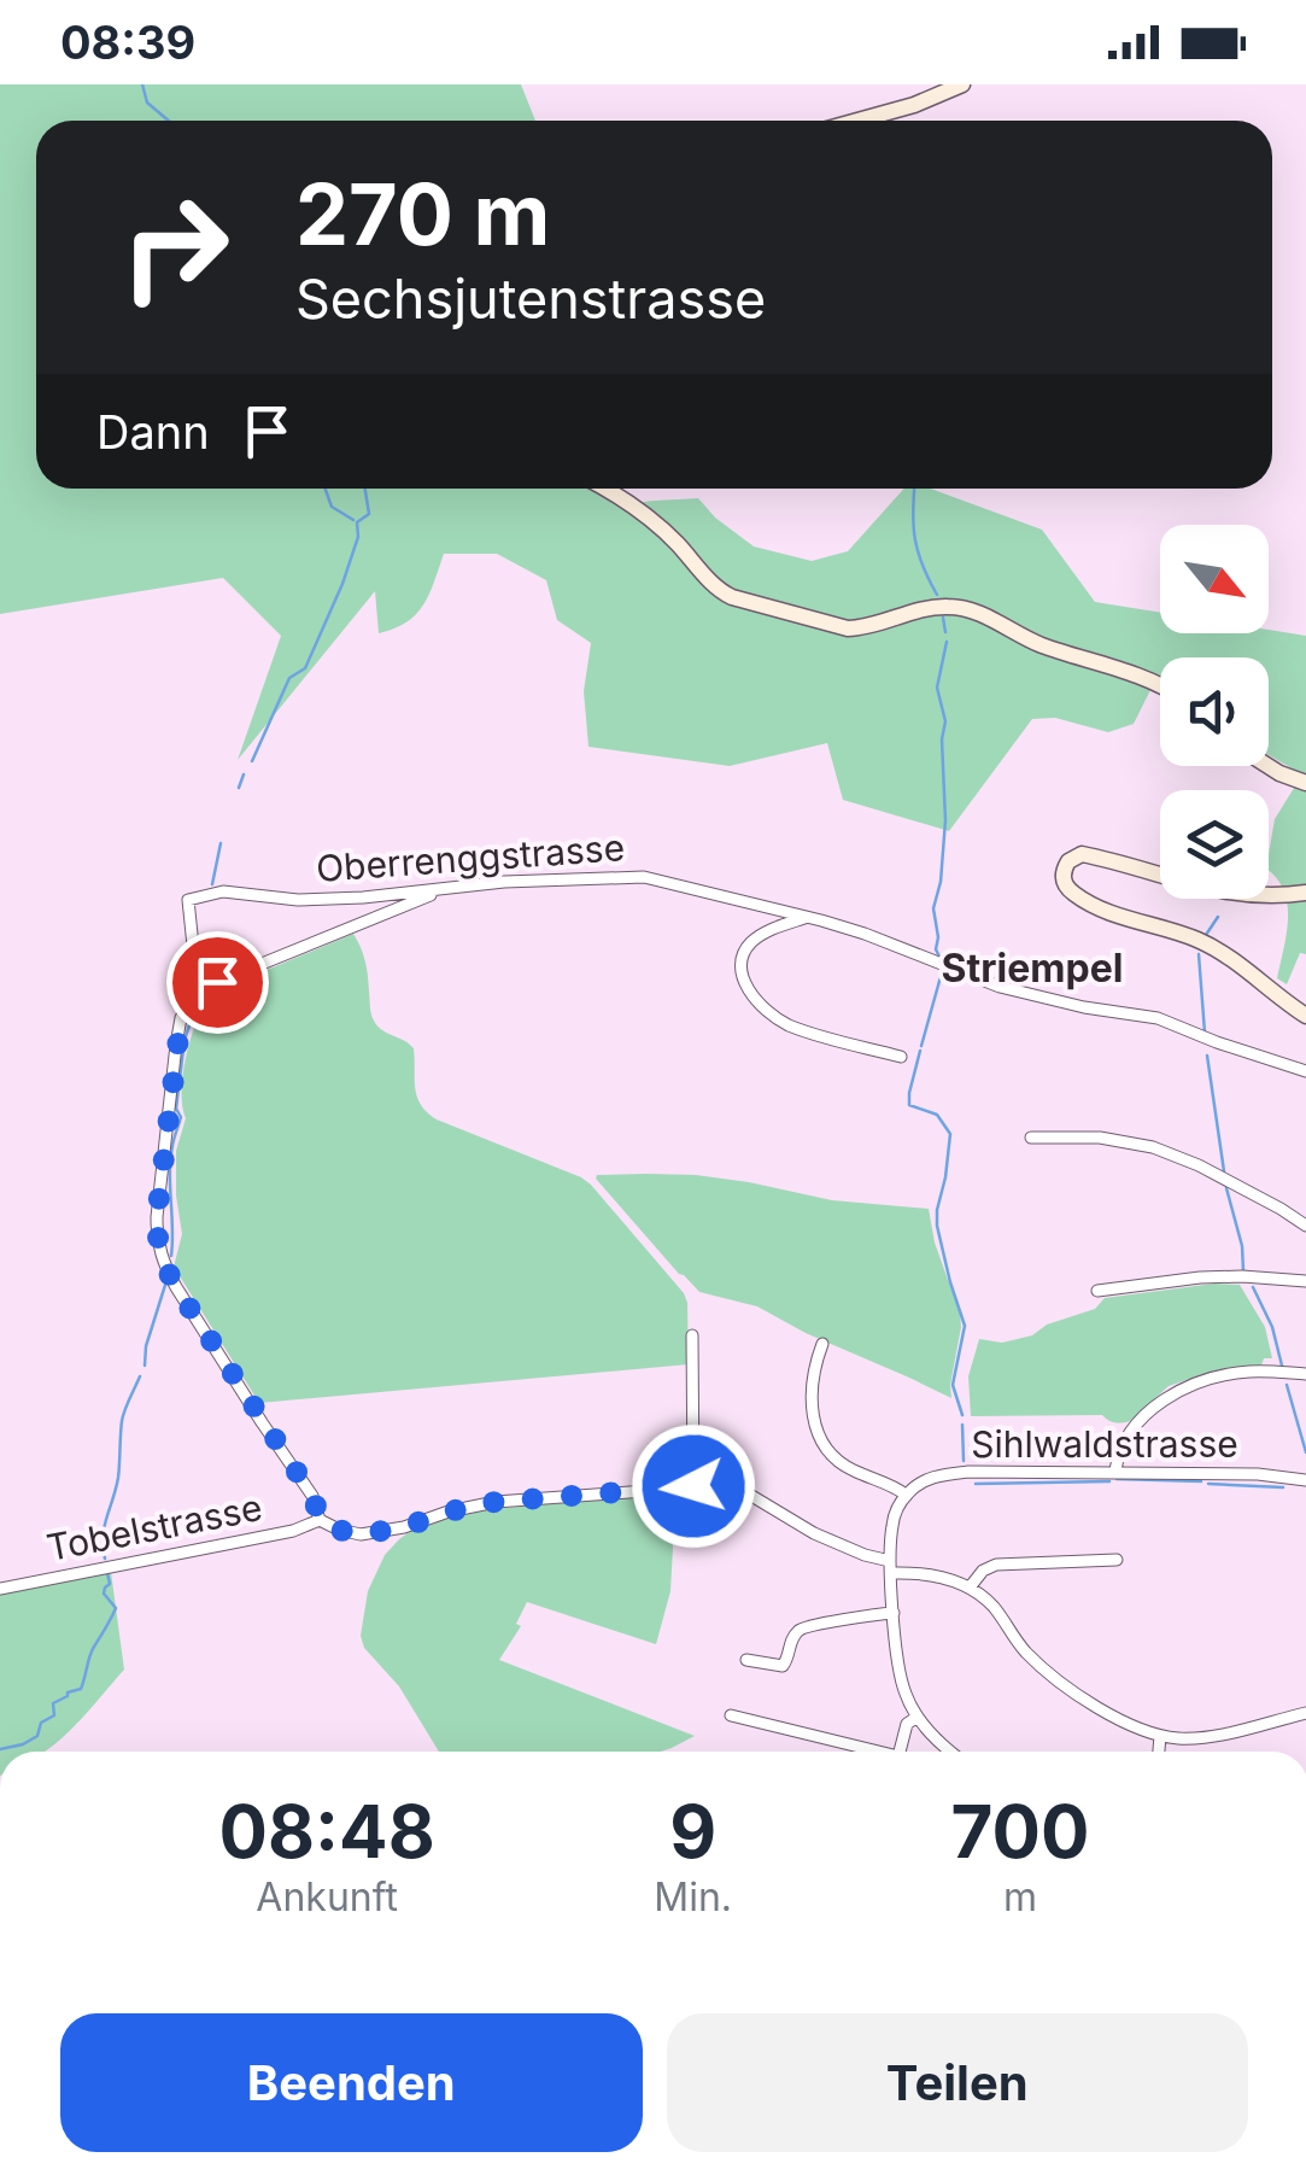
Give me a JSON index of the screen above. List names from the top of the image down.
{
  "streets": {
    "street": ["Oberrenggstrasse", "Sihlwaldstrasse", "Tobelstrasse"]
  },
  "districts": ["Striempel"],
  "north": "bottom right",
  "page": {
    "status": "08:39",
    "turn": ["270 m", "Sechsjutenstrasse"],
    "then": "Dann",
    "eta": [
      "08:48",
      "Ankunft",
      "9",
      "Min.",
      "700",
      "m"
    ],
    "buttons": ["Beenden", "Teilen"]
  }
}
